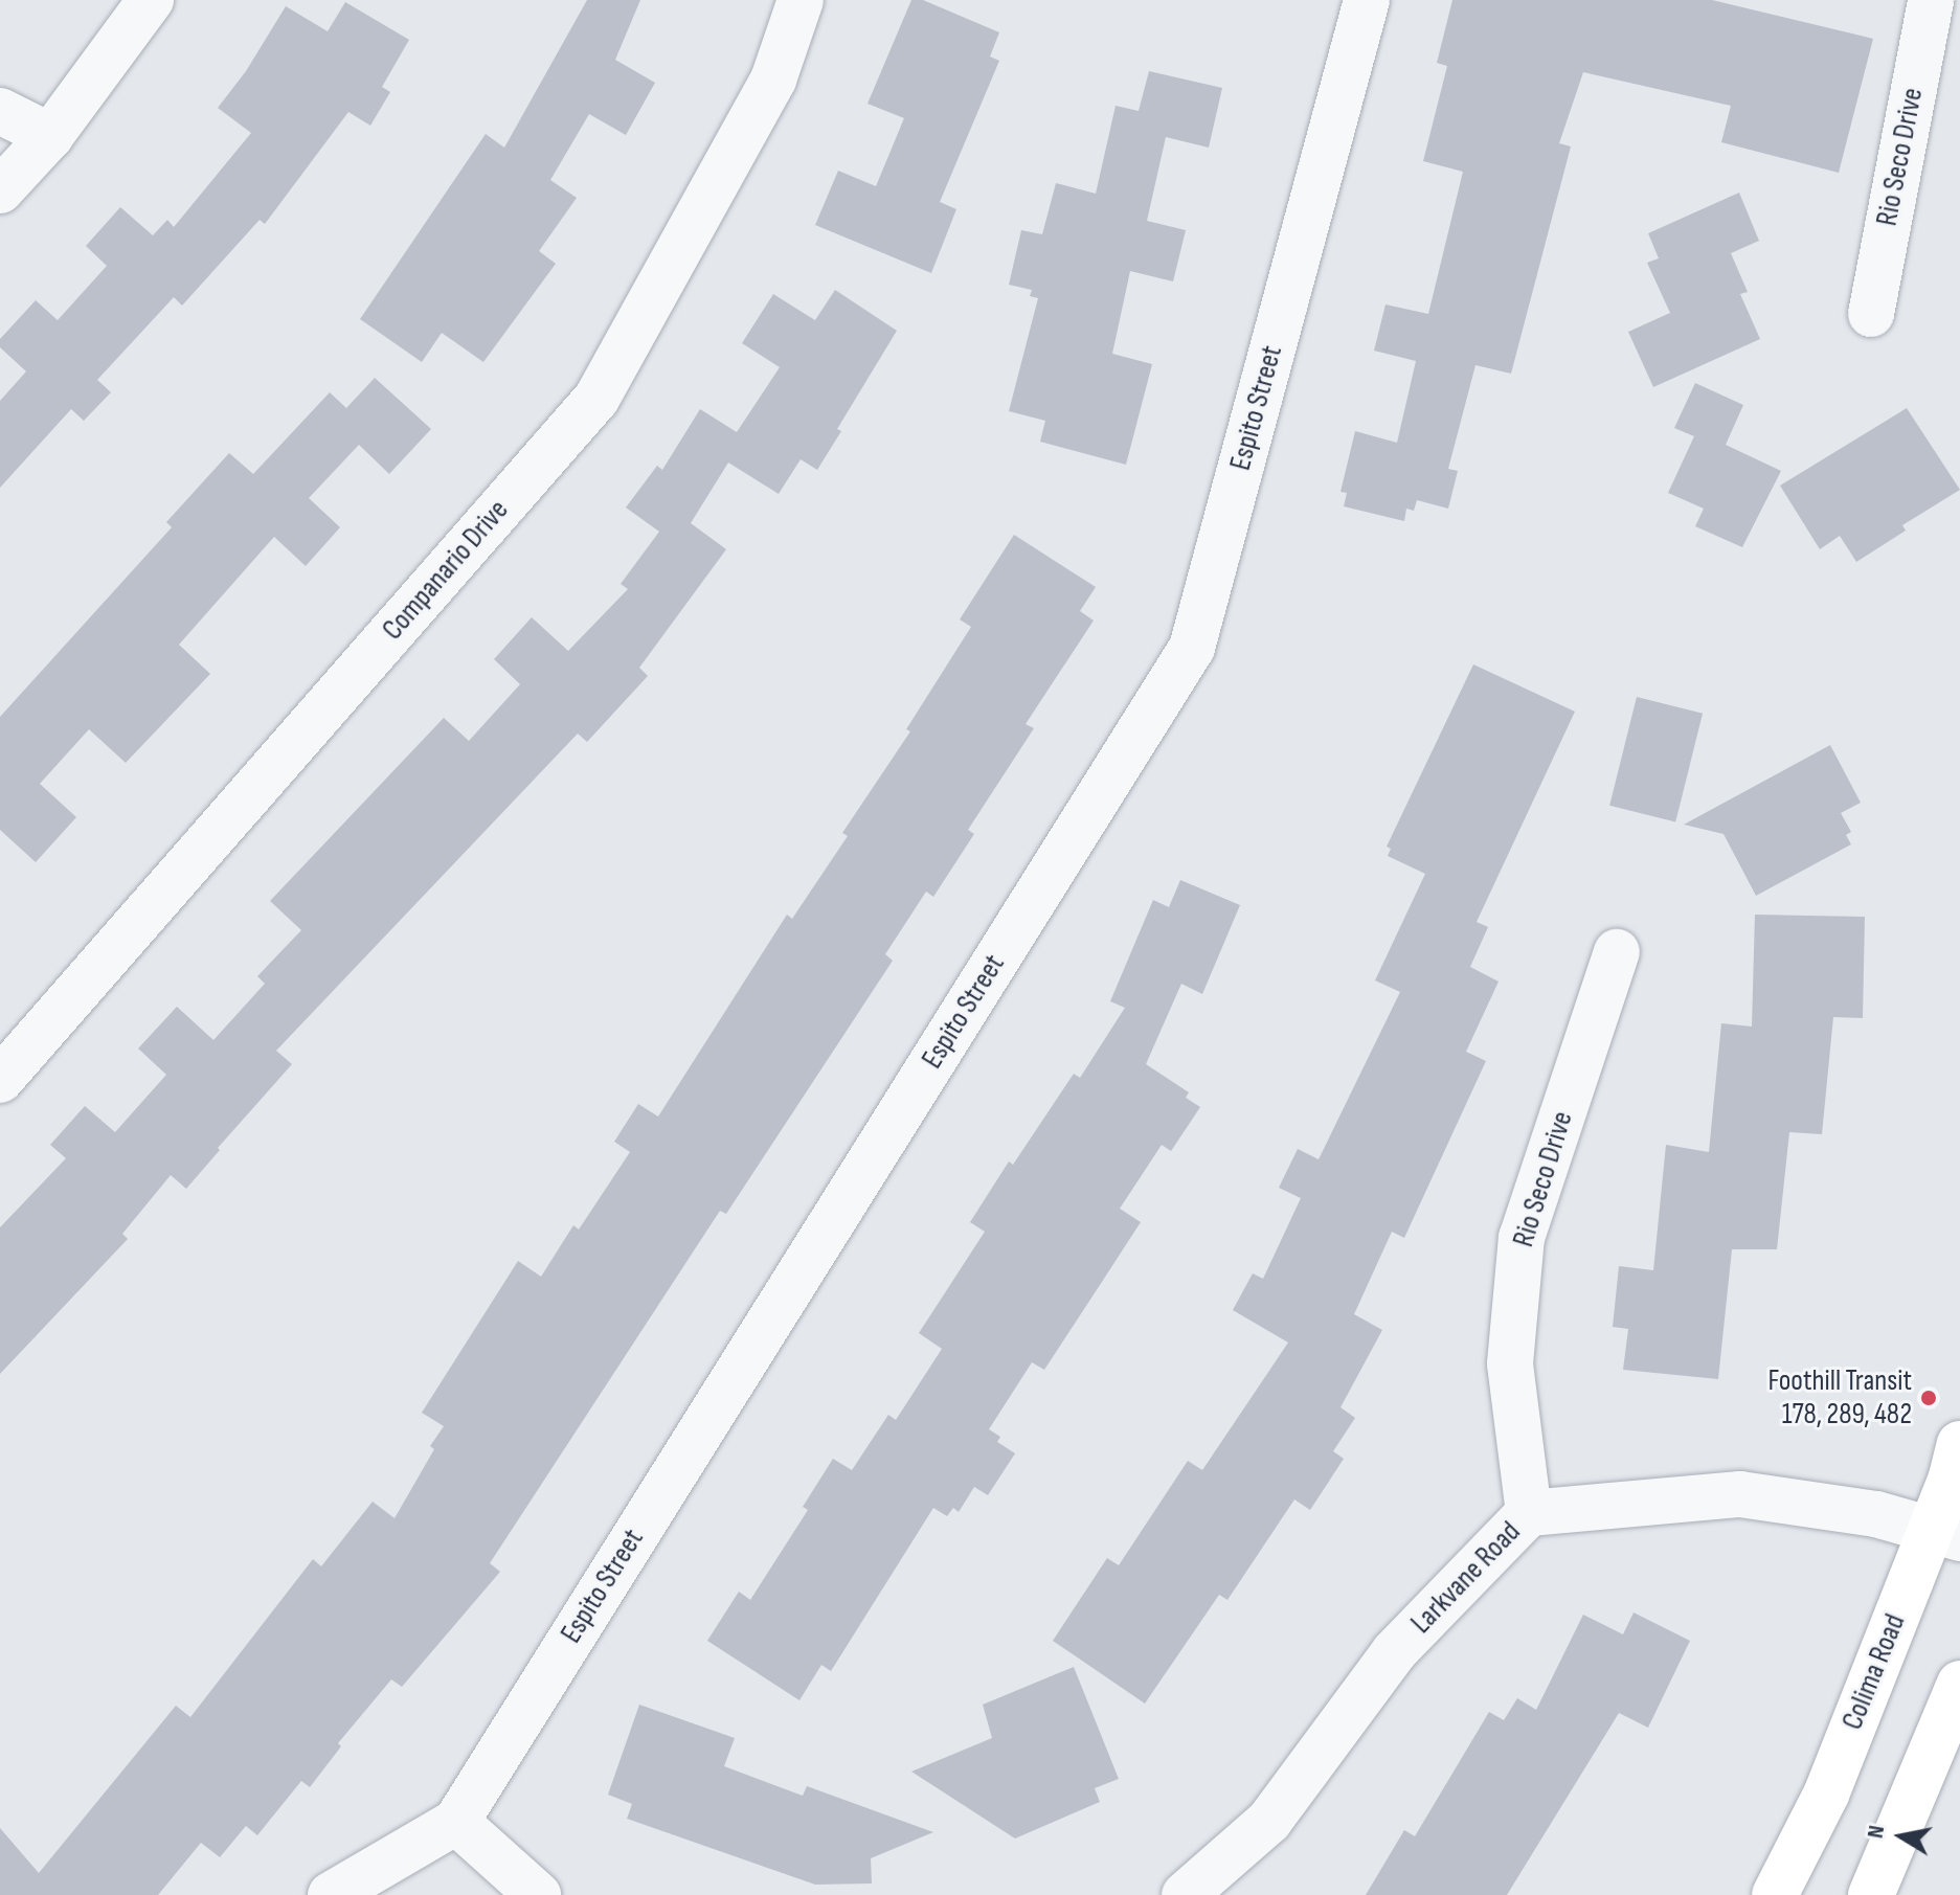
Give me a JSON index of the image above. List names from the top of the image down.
{
  "streets": {
    "main road": ["Colima Road"],
    "street": [
      "Rio Seco Drive",
      "Espito Street",
      "Companario Drive",
      "Larkvane Road"
    ]
  },
  "crossings": [
    ["Rio Seco Drive", "Larkvane Road"],
    ["Larkvane Road", "Colima Road"]
  ],
  "places": ["Foothill Transit 178, 289, 482"],
  "north": "left"
}
